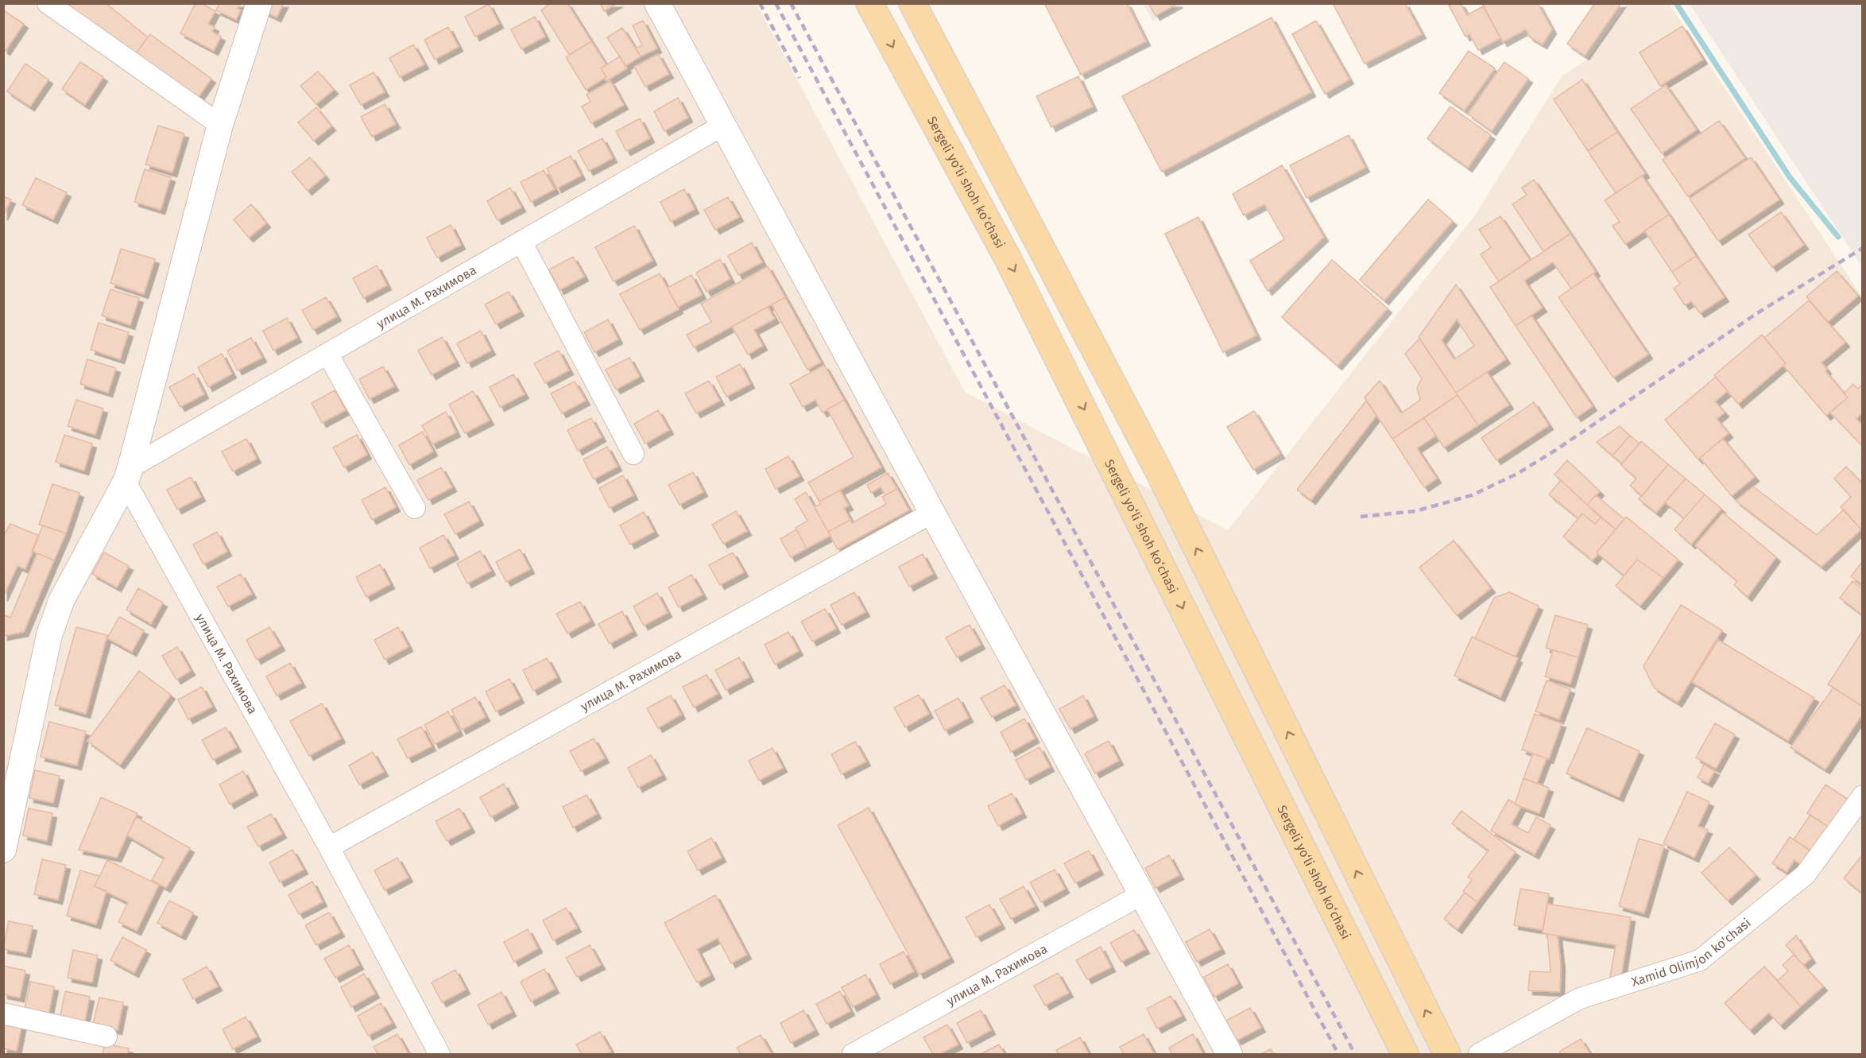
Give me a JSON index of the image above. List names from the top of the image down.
{
  "streets": {
    "main road": ["Sergeli yo‘li shoh ko‘chasi"],
    "street": ["улица М. Рахимова", "Xamid Olimjon ko'chasi"]
  }
}
